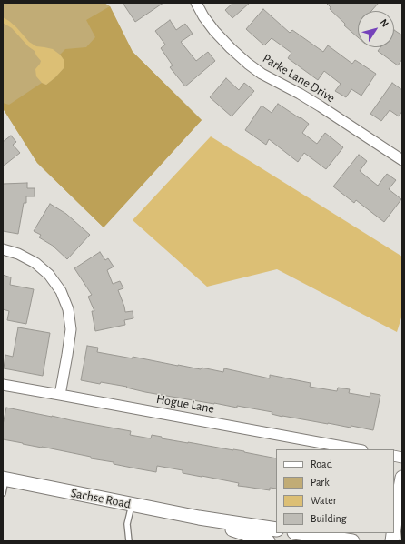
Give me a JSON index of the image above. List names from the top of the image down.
{
  "streets": {
    "main road": ["Sachse Road"],
    "street": ["Parke Lane Drive", "Hogue Lane"]
  },
  "legend": [
    "Road",
    "Park",
    "Water",
    "Building"
  ],
  "north": "top right"
}
